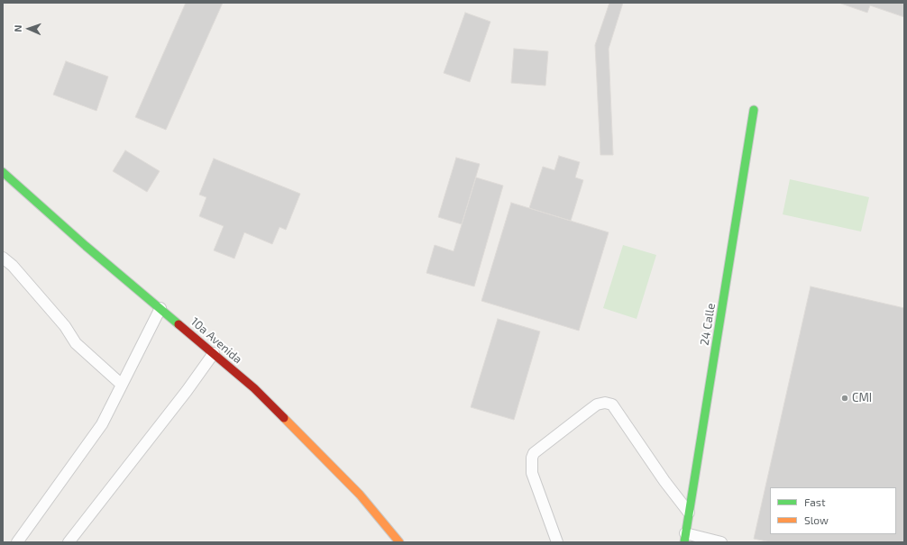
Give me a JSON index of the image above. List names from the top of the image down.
{
  "streets": {
    "main road": ["24 Calle", "10a Avenida"]
  },
  "places": ["CMI"],
  "legend": ["Fast", "Slow"],
  "north": "left"
}
